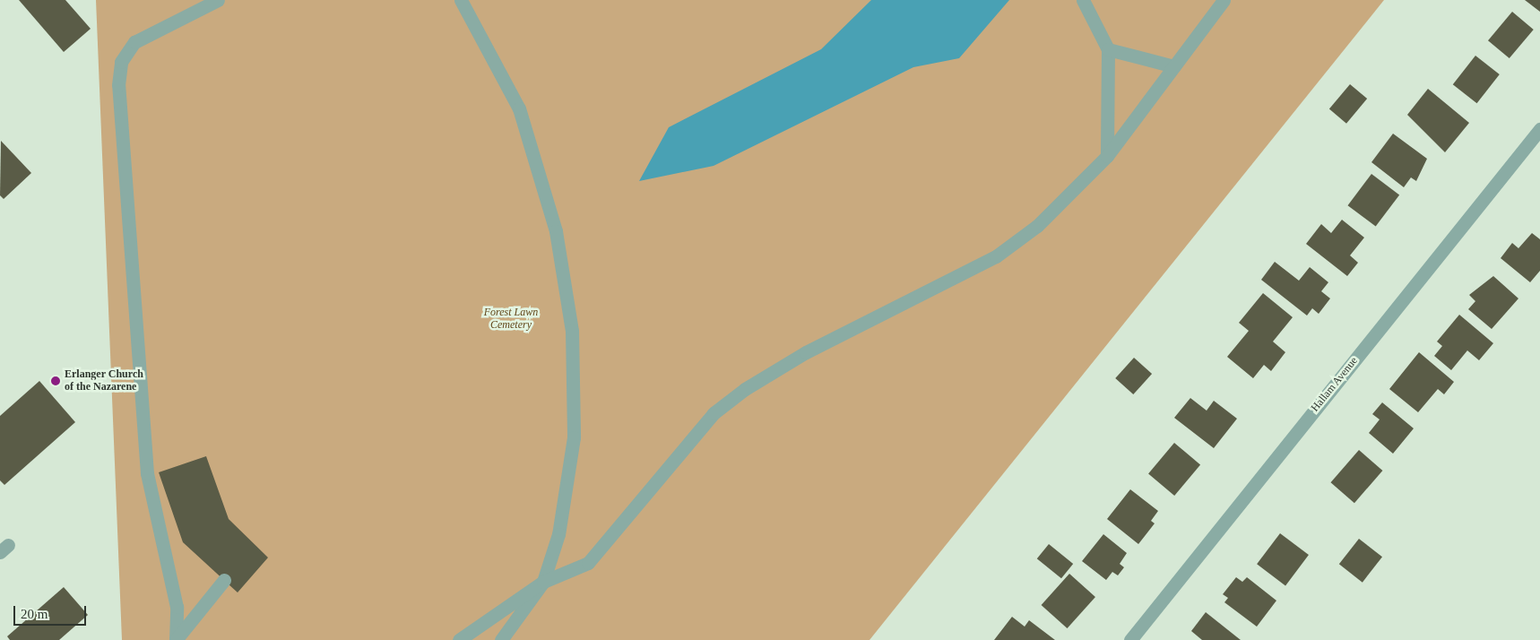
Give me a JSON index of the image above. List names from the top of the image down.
{
  "streets": {
    "street": ["Hallam Avenue"]
  },
  "parks": ["Forest Lawn Cemetery"],
  "places": ["Erlanger Church of the Nazarene"],
  "scale_bar": "20 m"
}
